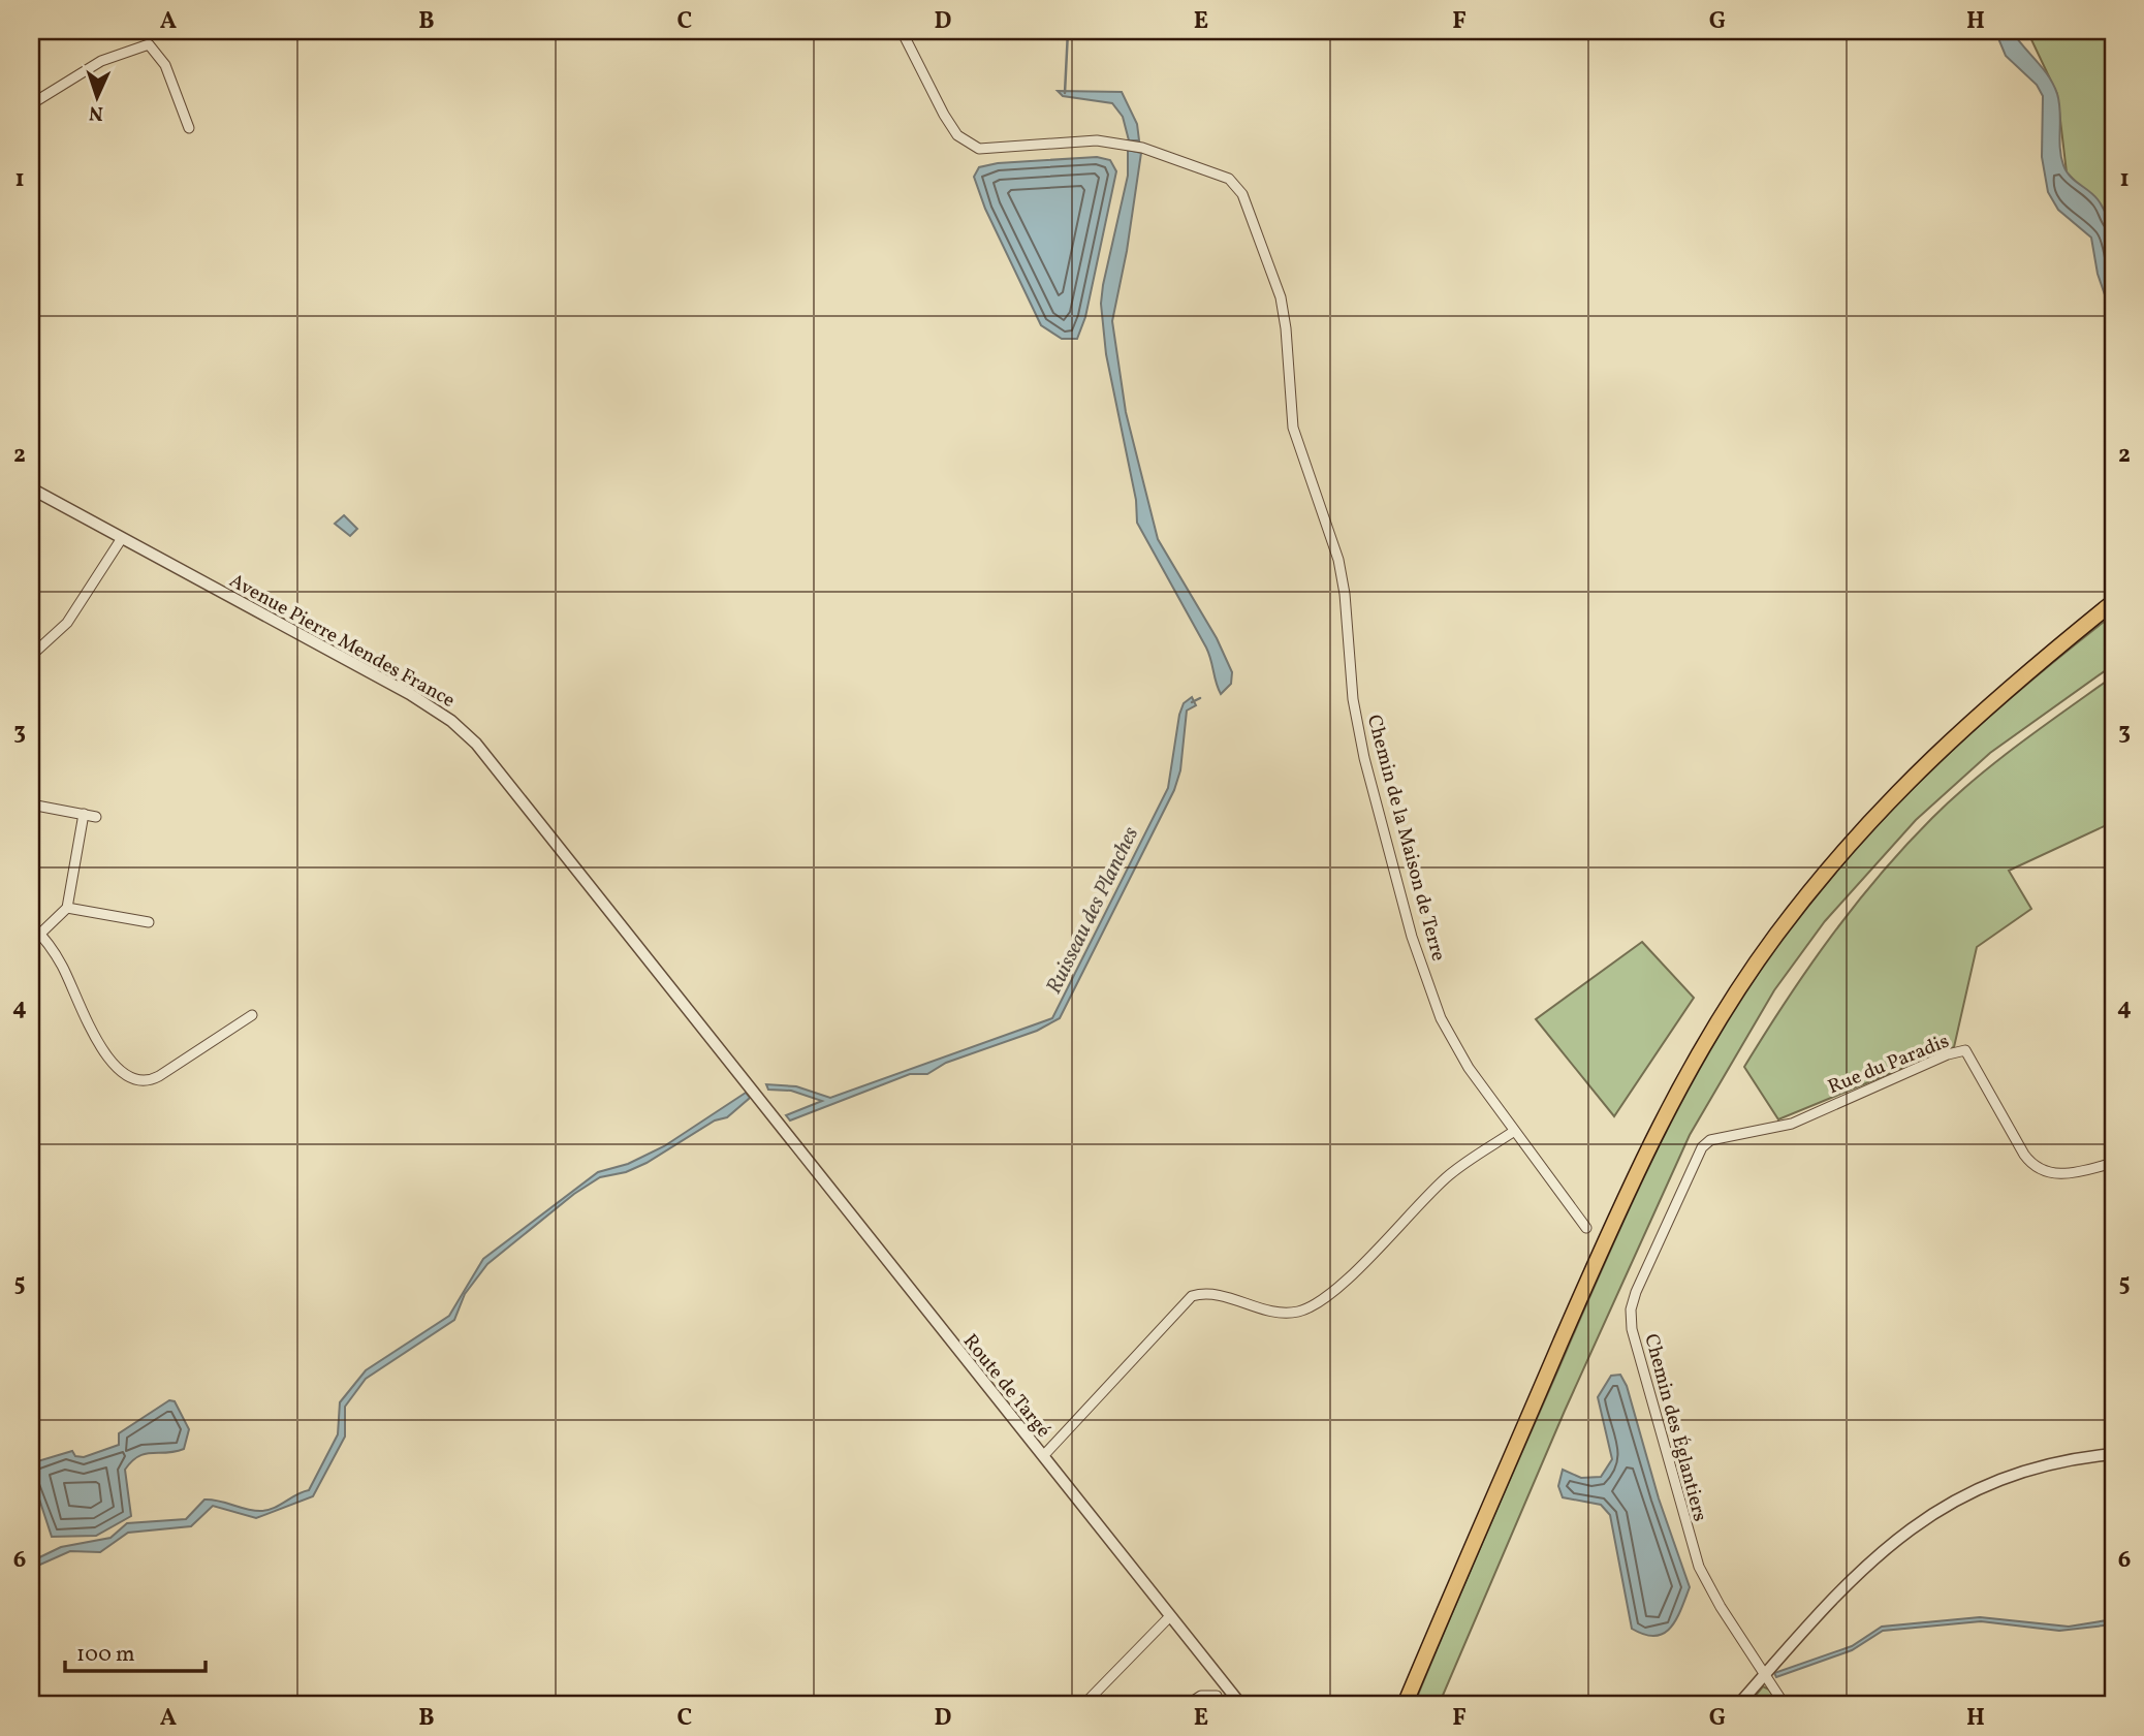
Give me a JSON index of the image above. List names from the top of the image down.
{
  "streets": {
    "street": [
      "Avenue Pierre Mendes France",
      "Chemin de la Maison de Terre",
      "Rue du Paradis",
      "Route de Targé",
      "Chemin des Églantiers"
    ]
  },
  "crossings": [
    ["Avenue Pierre Mendes France", "Route de Targé"],
    ["Rue du Paradis", "Chemin des Églantiers"]
  ],
  "water": ["Ruisseau des Planches"],
  "scale_bar": "100 m",
  "north": "bottom",
  "grid": {
    "columns": [
      "A",
      "B",
      "C",
      "D",
      "E",
      "F",
      "G",
      "H"
    ],
    "rows": [
      "1",
      "2",
      "3",
      "4",
      "5",
      "6"
    ]
  }
}
